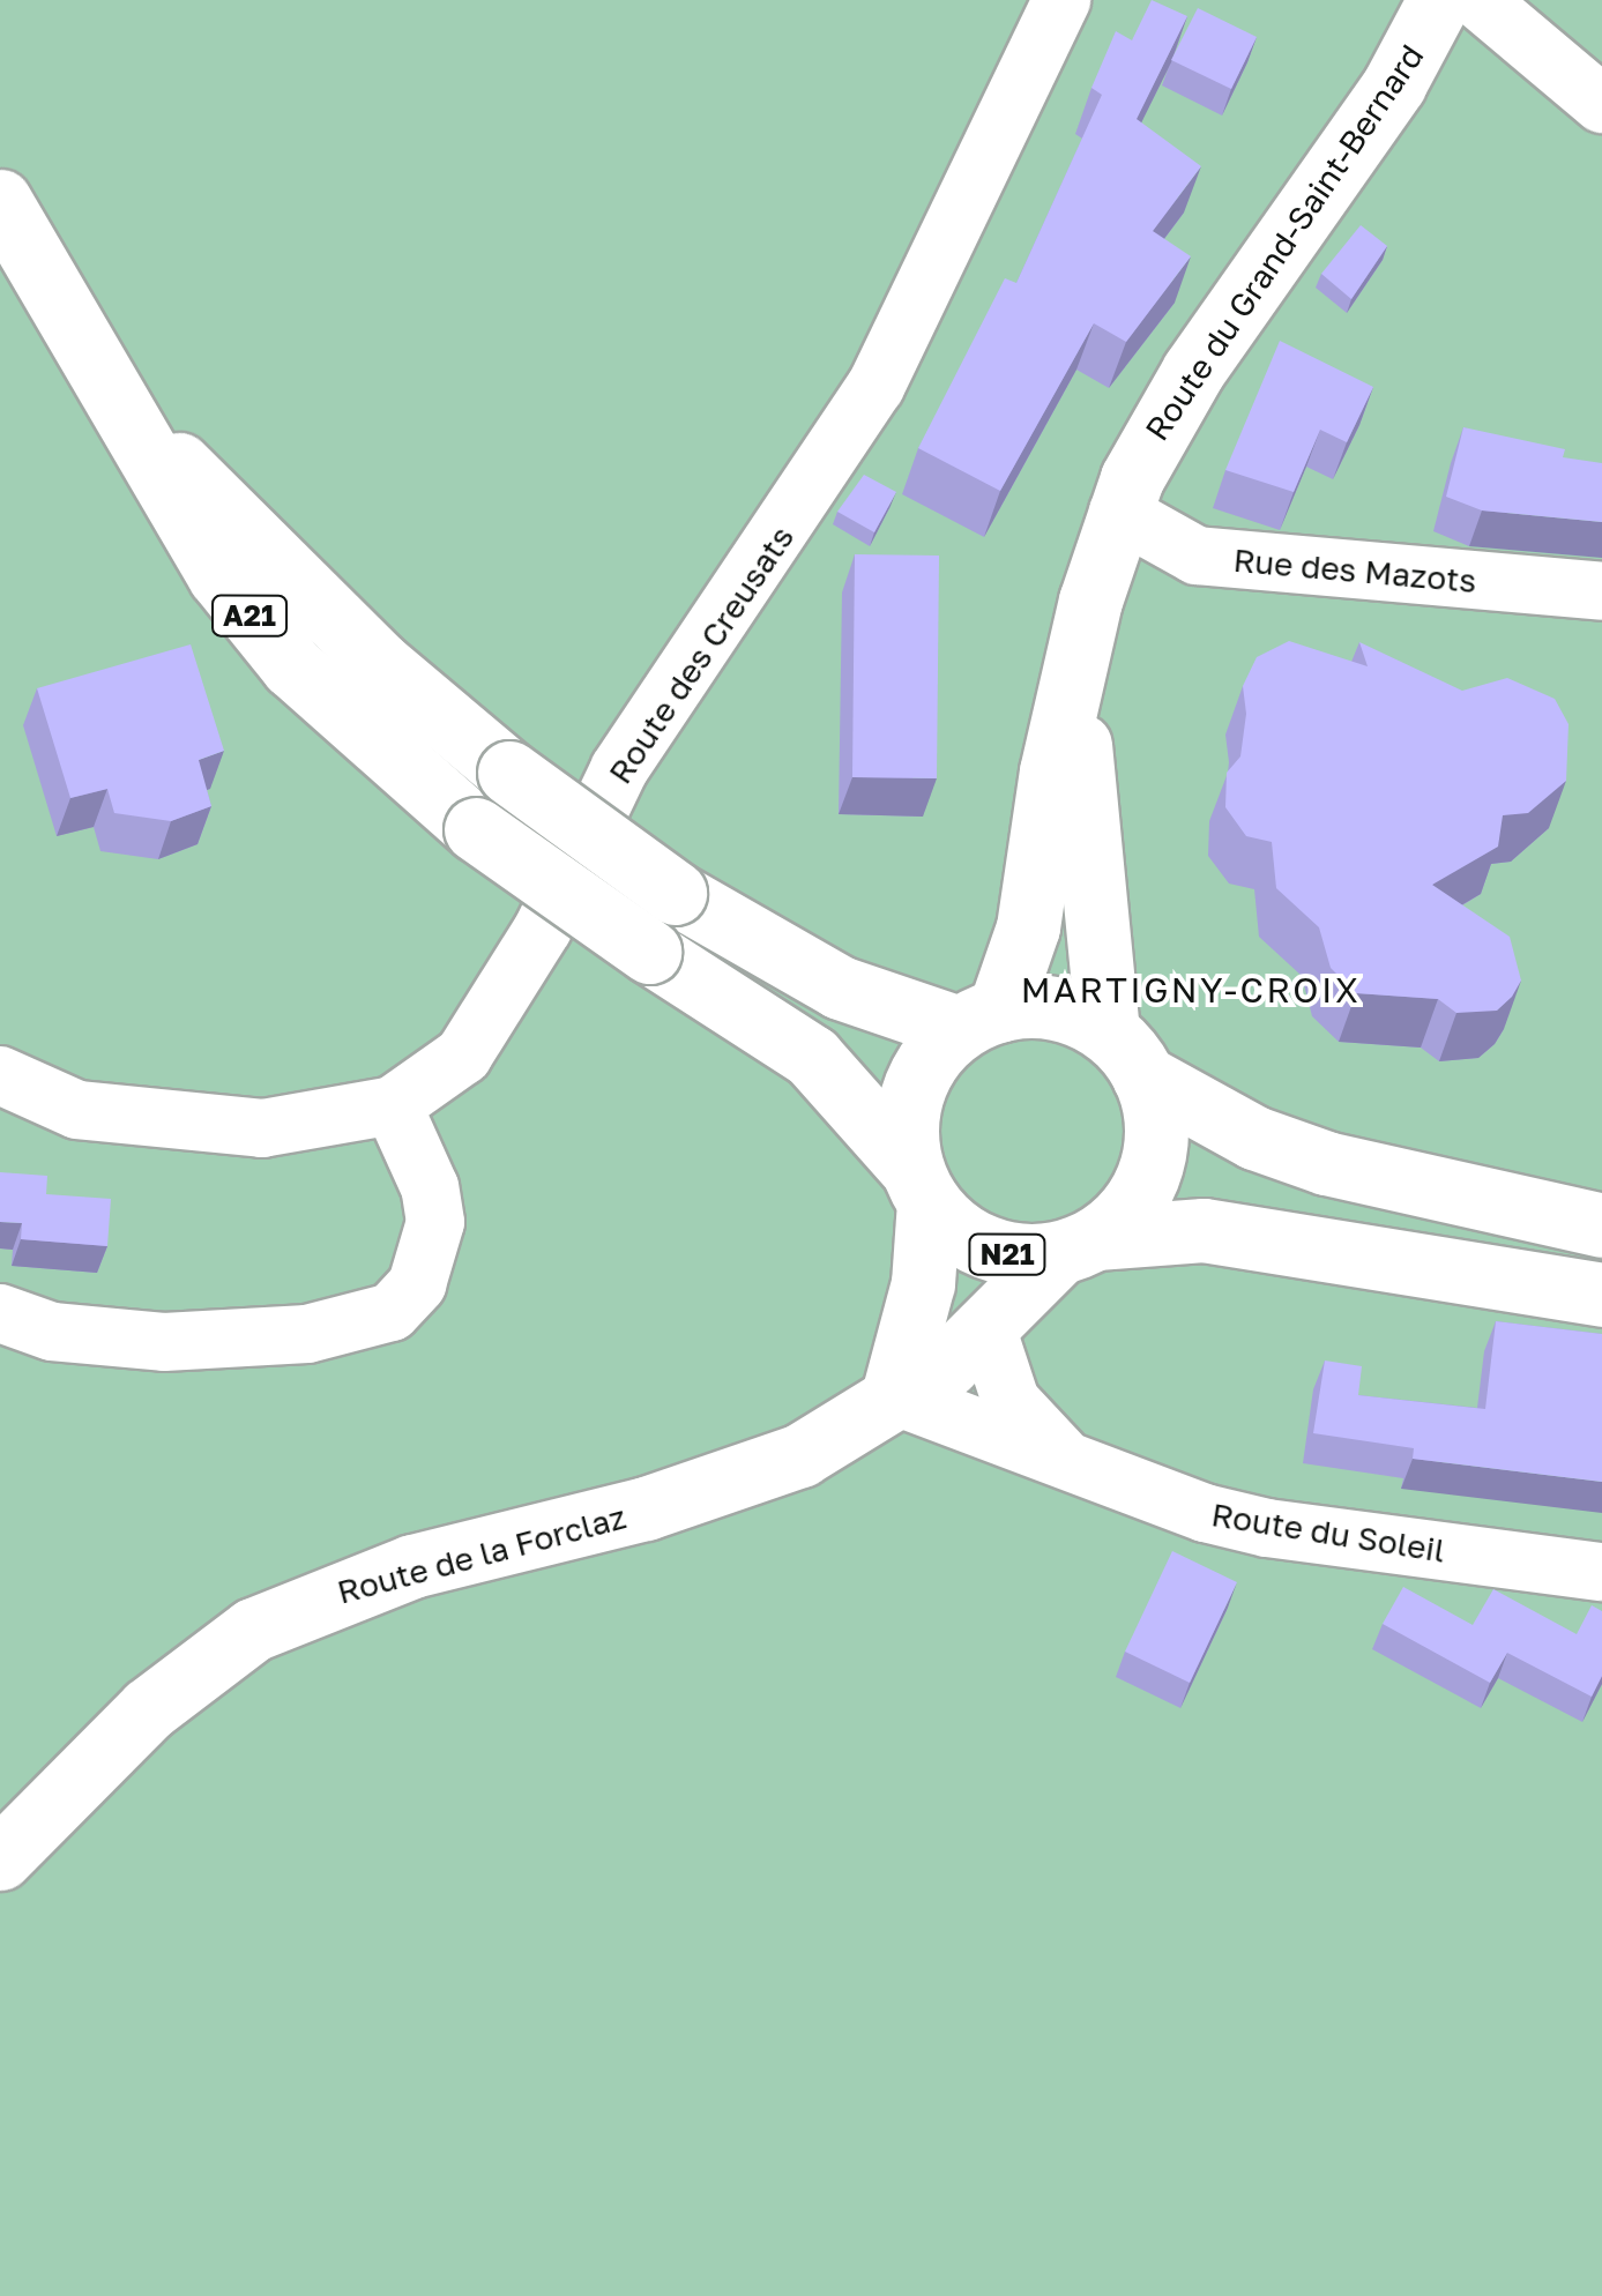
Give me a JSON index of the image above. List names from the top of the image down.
{
  "streets": {
    "main road": [
      "Route du Grand-Saint-Bernard",
      "A21",
      "N21",
      "Route de la Forclaz"
    ],
    "street": ["Rue des Mazots", "Route des Creusats", "Route du Soleil"]
  },
  "crossings": [
    ["Route du Grand-Saint-Bernard", "Rue des Mazots"],
    ["Route du Grand-Saint-Bernard", "A21"],
    ["Route du Grand-Saint-Bernard", "N21"],
    ["Route du Grand-Saint-Bernard", "Route de la Forclaz"],
    ["A21", "N21"],
    ["A21", "Route de la Forclaz"],
    ["N21", "Route de la Forclaz"],
    ["Route du Soleil", "Route de la Forclaz"]
  ],
  "districts": ["MARTIGNY-CROIX"]
}
